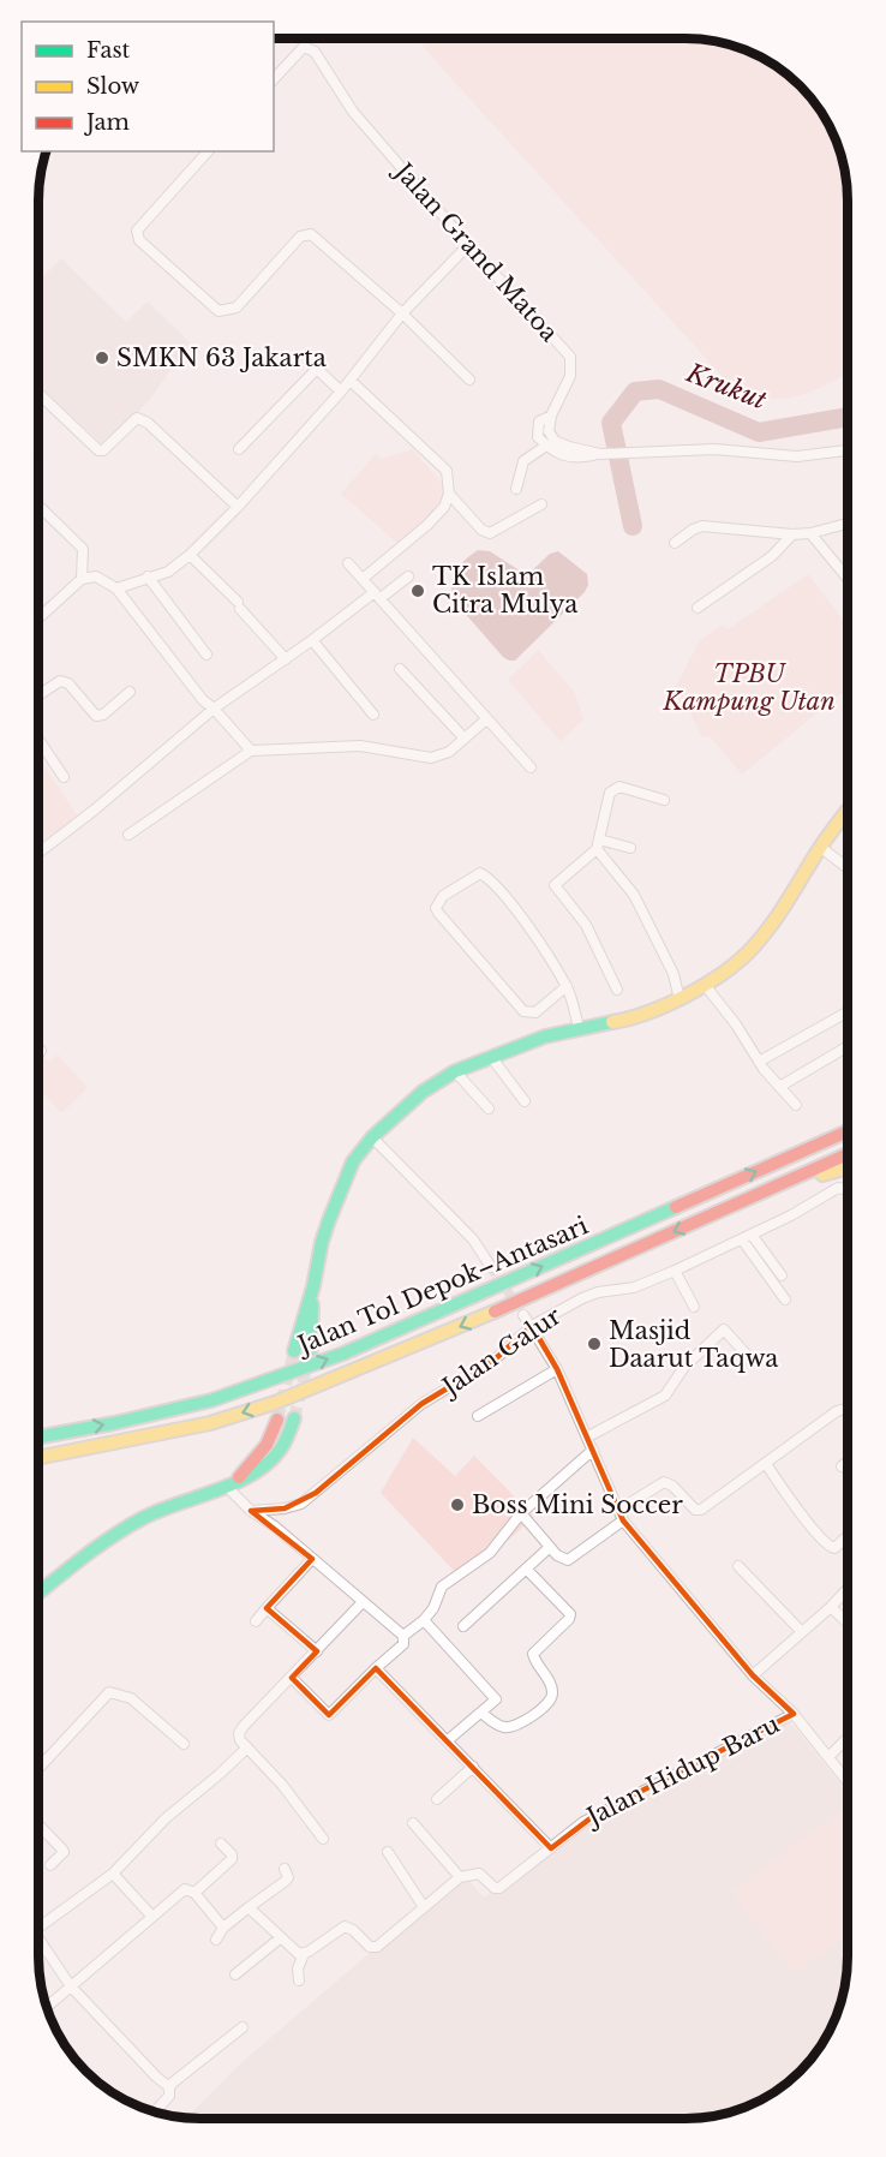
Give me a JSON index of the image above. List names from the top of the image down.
{
  "streets": {
    "main road": ["Jalan Tol Depok–Antasari"],
    "street": ["Jalan Grand Matoa", "Jalan Galur", "Jalan Hidup Baru"]
  },
  "water": ["Krukut"],
  "parks": ["TPBU Kampung Utan"],
  "places": [
    "SMKN 63 Jakarta",
    "TK Islam Citra Mulya",
    "Masjid Daarut Taqwa",
    "Boss Mini Soccer"
  ],
  "legend": ["Fast", "Slow", "Jam"]
}
